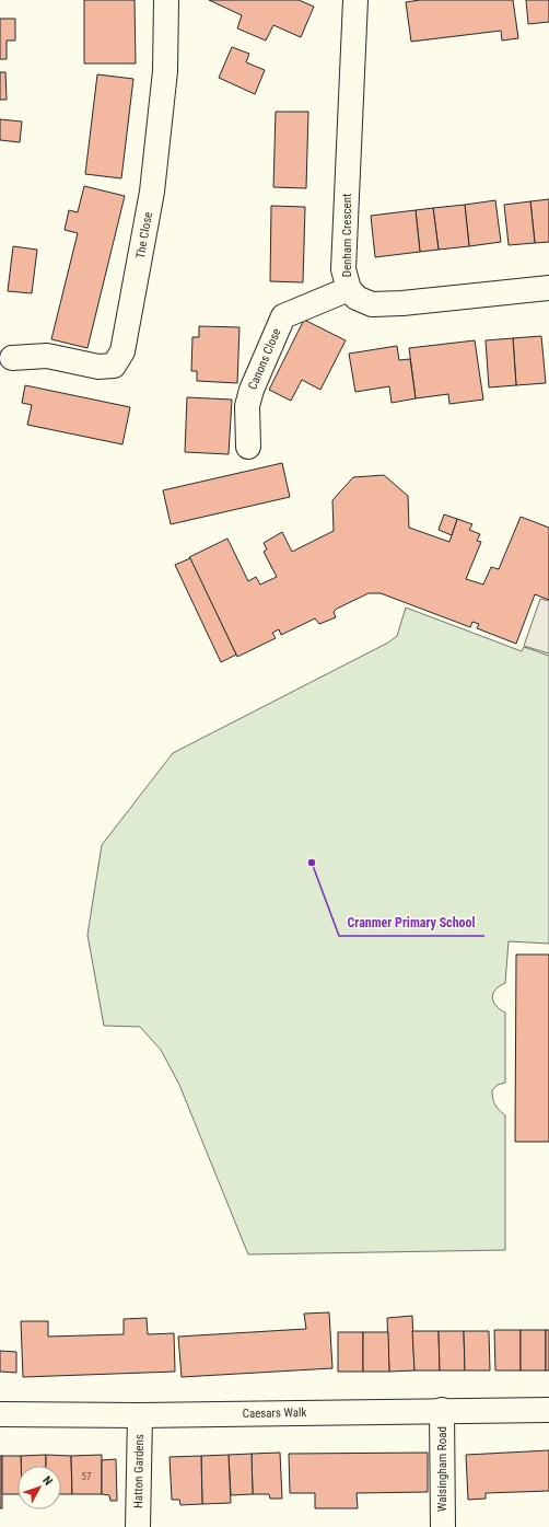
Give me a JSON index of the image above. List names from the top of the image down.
{
  "streets": {
    "street": [
      "The Close",
      "Denham Crescent",
      "Canons Close",
      "Caesars Walk",
      "Walsingham Road",
      "Hatton Gardens"
    ]
  },
  "crossings": [
    ["Denham Crescent", "Canons Close"],
    ["Caesars Walk", "Walsingham Road"],
    ["Caesars Walk", "Hatton Gardens"]
  ],
  "places": ["Cranmer Primary School"],
  "house_numbers": ["57"],
  "north": "top right"
}
